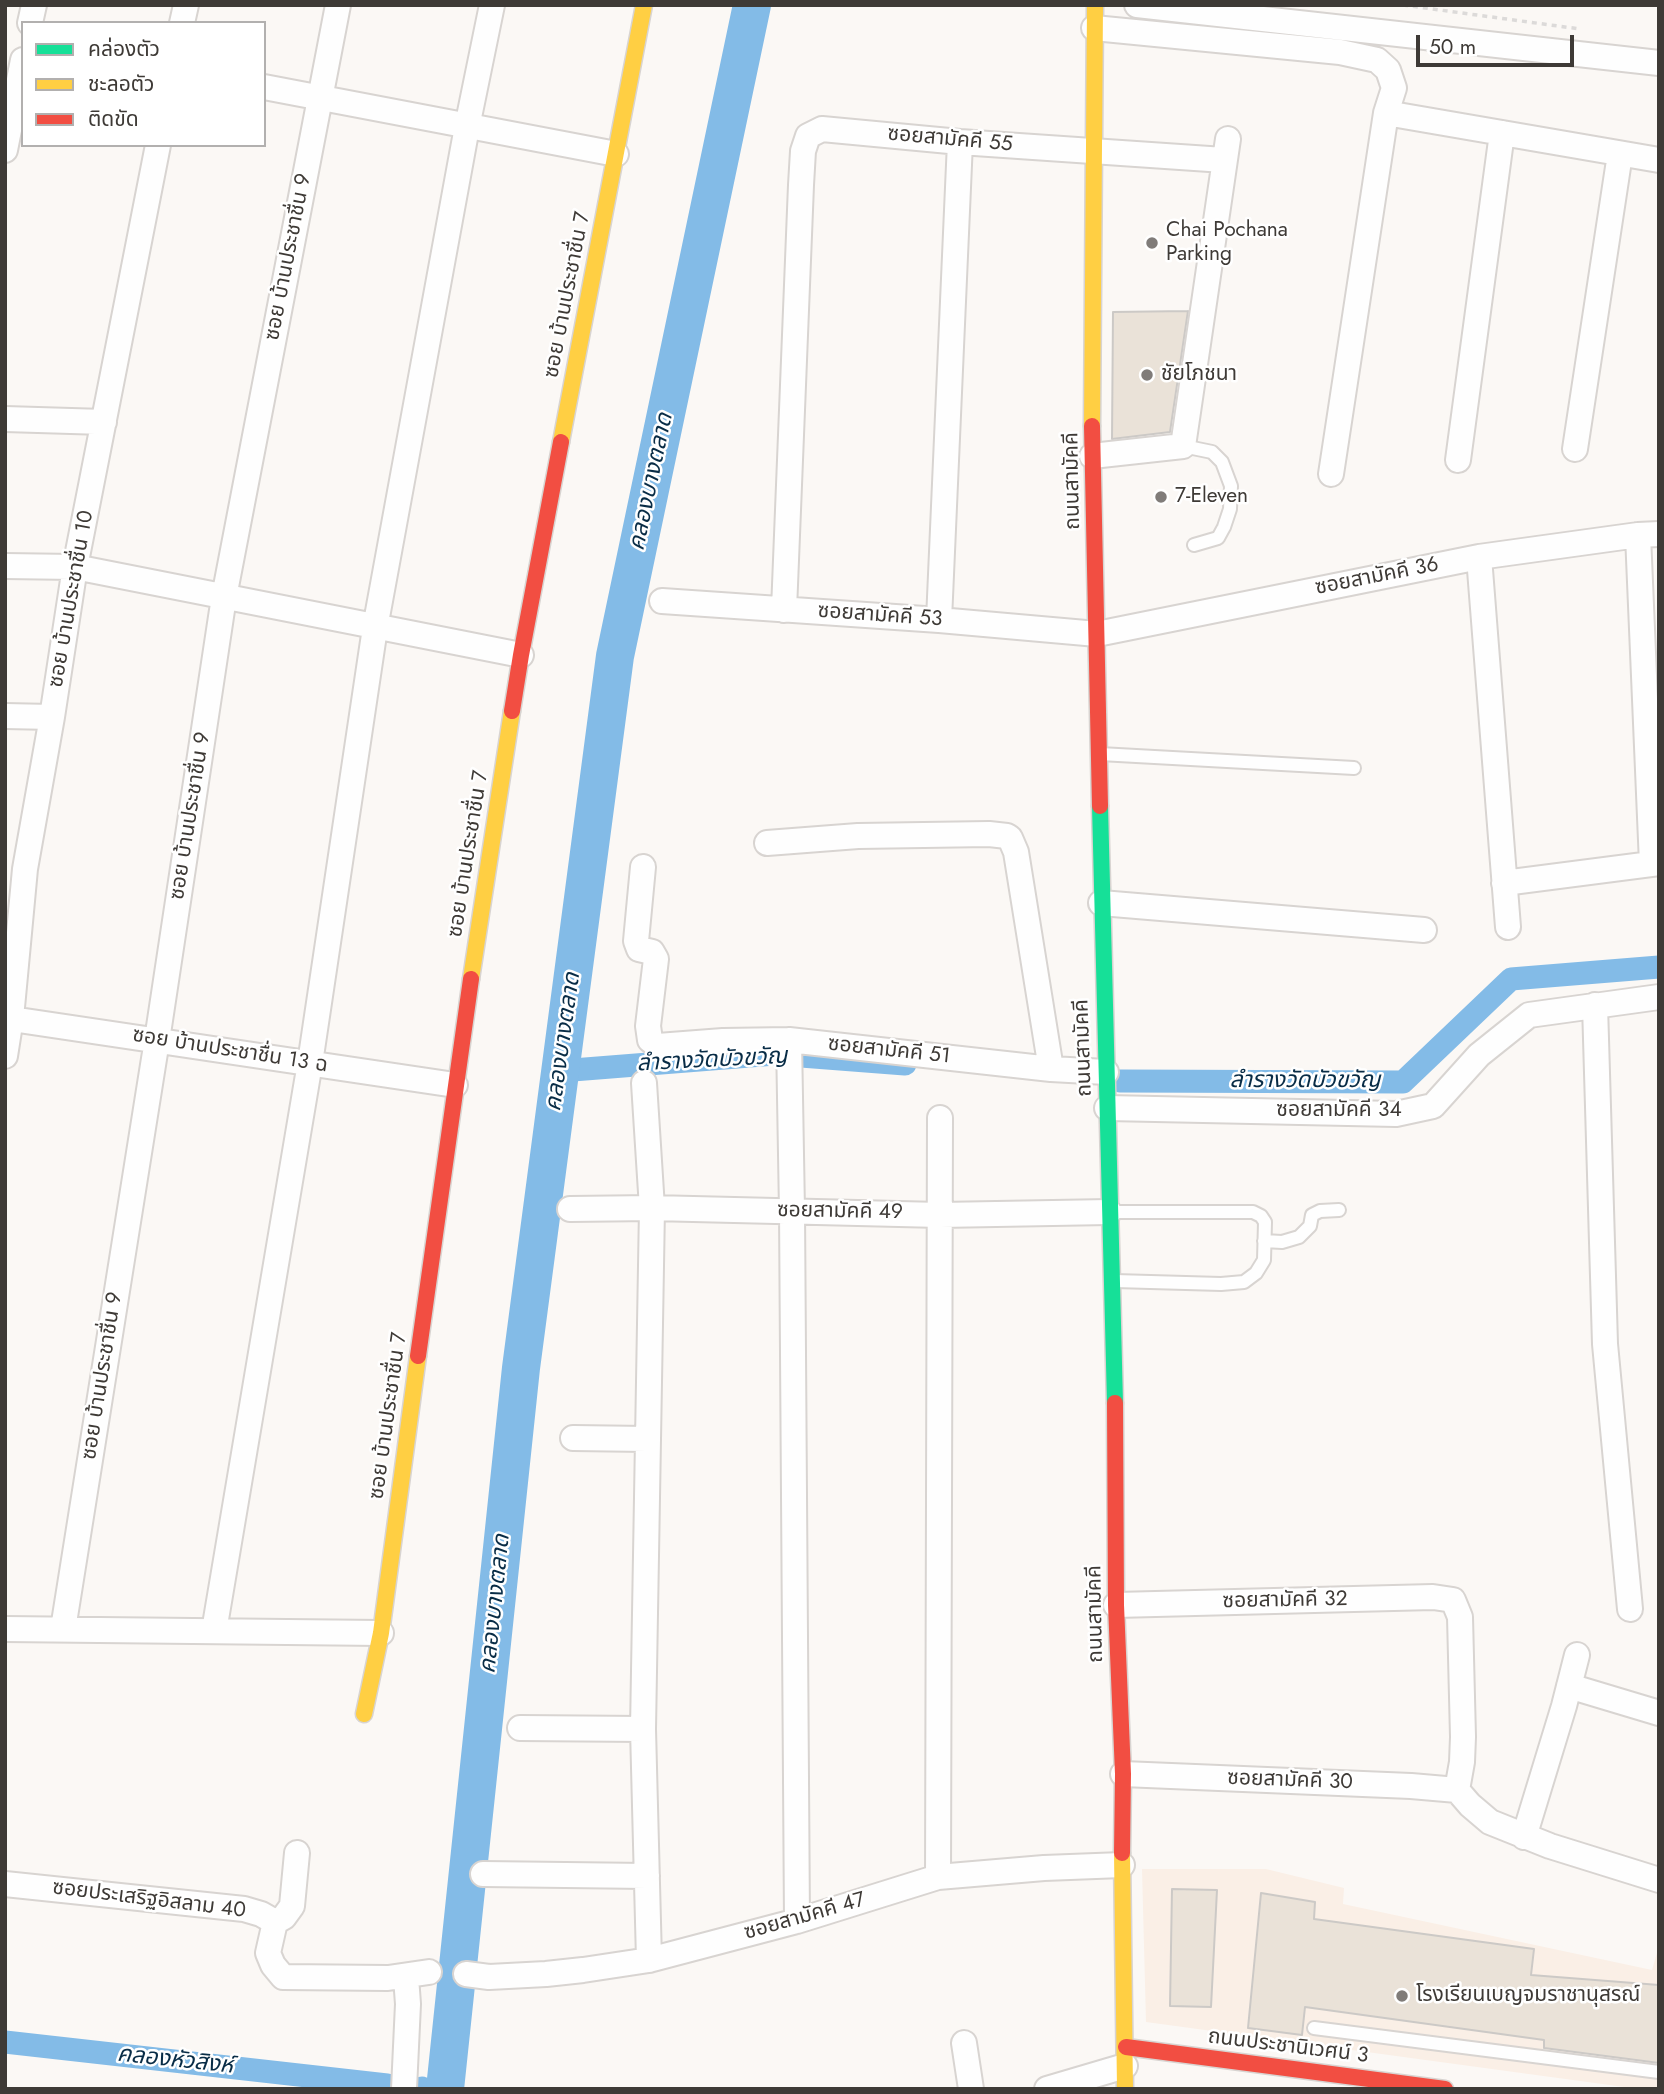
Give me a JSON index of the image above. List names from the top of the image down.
{
  "streets": {
    "street": [
      "ซอยสามัคคี 55",
      "ซอย บ้านประชาชื่น 9",
      "ซอย บ้านประชาชื่น 7",
      "ถนนสามัคคี",
      "ซอยสามัคคี 36",
      "ซอย บ้านประชาชื่น 10",
      "ซอยสามัคคี 53",
      "ซอย บ้านประชาชื่น 13 ฉ",
      "ซอยสามัคคี 51",
      "ซอยสามัคคี 34",
      "ซอยสามัคคี 49",
      "ซอยสามัคคี 32",
      "ซอยสามัคคี 30",
      "ซอยประเสริฐอิสลาม 40",
      "ซอยสามัคคี 47",
      "ถนนประชานิเวศน์ 3"
    ]
  },
  "crossings": [
    ["ซอยสามัคคี 55", "ถนนสามัคคี"],
    ["ซอยสามัคคี 55", "ซอยสามัคคี 53"],
    ["ซอย บ้านประชาชื่น 9", "ซอย บ้านประชาชื่น 13 ฉ"],
    ["ซอย บ้านประชาชื่น 7", "ซอย บ้านประชาชื่น 13 ฉ"],
    ["ถนนสามัคคี", "ซอยสามัคคี 36"],
    ["ถนนสามัคคี", "ซอยสามัคคี 53"],
    ["ถนนสามัคคี", "ซอยสามัคคี 51"],
    ["ถนนสามัคคี", "ซอยสามัคคี 34"],
    ["ถนนสามัคคี", "ซอยสามัคคี 49"],
    ["ถนนสามัคคี", "ซอยสามัคคี 32"],
    ["ถนนสามัคคี", "ซอยสามัคคี 30"],
    ["ถนนสามัคคี", "ซอยสามัคคี 47"],
    ["ถนนสามัคคี", "ถนนประชานิเวศน์ 3"],
    ["ซอยสามัคคี 36", "ซอยสามัคคี 53"],
    ["ซอย บ้านประชาชื่น 10", "ซอย บ้านประชาชื่น 13 ฉ"],
    ["ซอยสามัคคี 32", "ซอยสามัคคี 30"]
  ],
  "water": ["คลองบางตลาด", "ลำรางวัดบัวขวัญ", "คลองหัวสิงห์"],
  "places": [
    "Chai Pochana Parking",
    "ชัยโภชนา",
    "7-Eleven",
    "โรงเรียนเบญจมราชานุสรณ์"
  ],
  "legend": ["คล่องตัว", "ชะลอตัว", "ติดขัด"],
  "scale_bar": "50 m"
}
